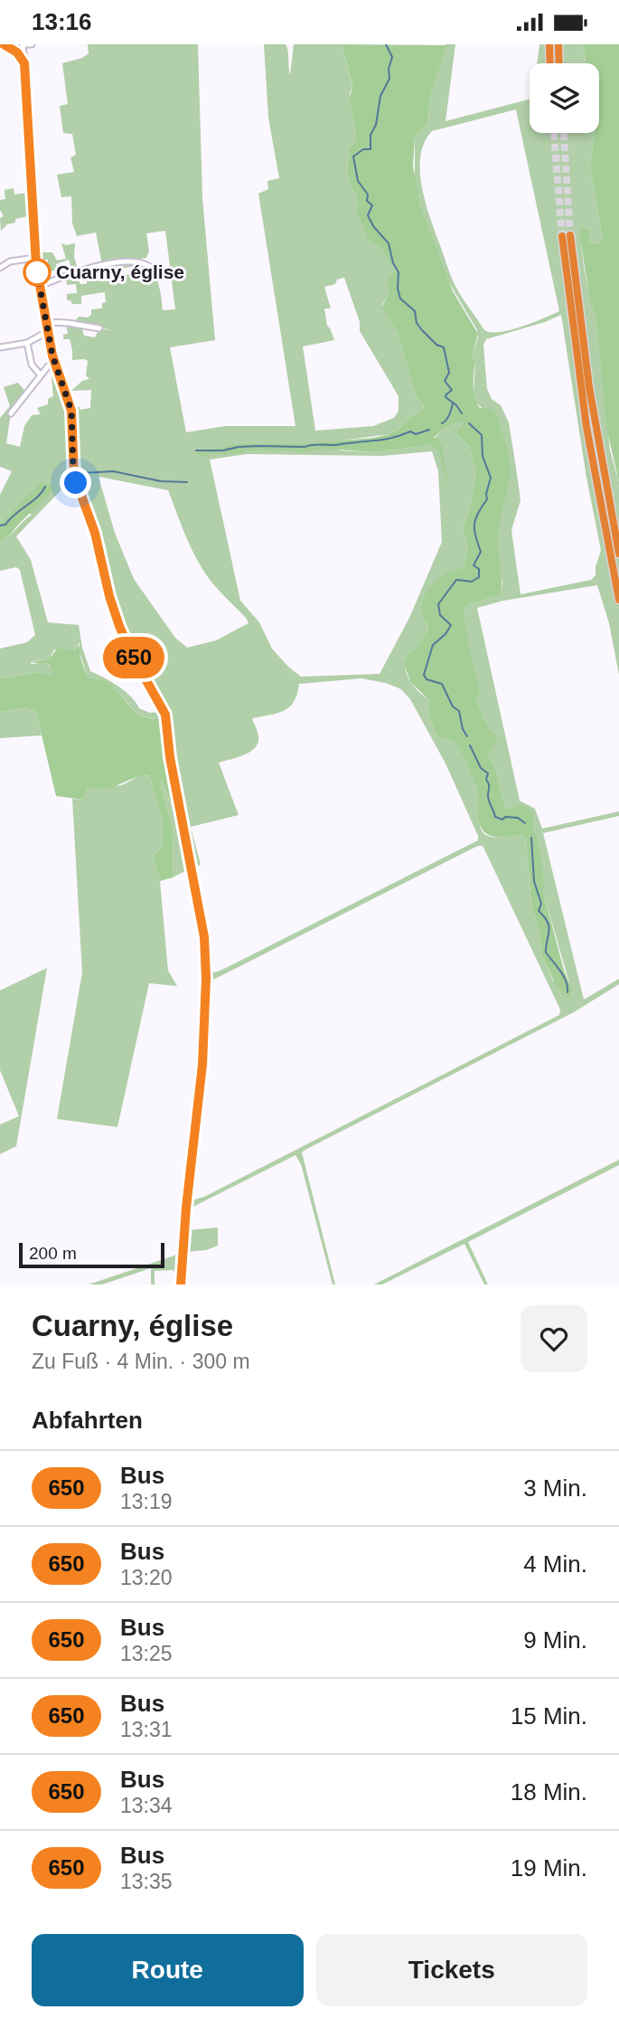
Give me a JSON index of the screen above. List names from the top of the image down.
{
  "places": ["Cuarny, église"],
  "lines": ["bus line 650"],
  "scale_bar": "200 m",
  "page": {
    "status": "13:16",
    "on_map": "650",
    "scale": "200 m",
    "heading": [
      ["Cuarny, église", "Zu Fuß · 4 Min. · 300 m"],
      "Abfahrten"
    ],
    "list": [
      {
        "mark": "650",
        "name": "Bus",
        "note": "13:19",
        "value": "3 Min."
      },
      {
        "mark": "650",
        "name": "Bus",
        "note": "13:20",
        "value": "4 Min."
      },
      {
        "mark": "650",
        "name": "Bus",
        "note": "13:25",
        "value": "9 Min."
      },
      {
        "mark": "650",
        "name": "Bus",
        "note": "13:31",
        "value": "15 Min."
      },
      {
        "mark": "650",
        "name": "Bus",
        "note": "13:34",
        "value": "18 Min."
      },
      {
        "mark": "650",
        "name": "Bus",
        "note": "13:35",
        "value": "19 Min."
      }
    ],
    "buttons": ["Route", "Tickets"]
  }
}
